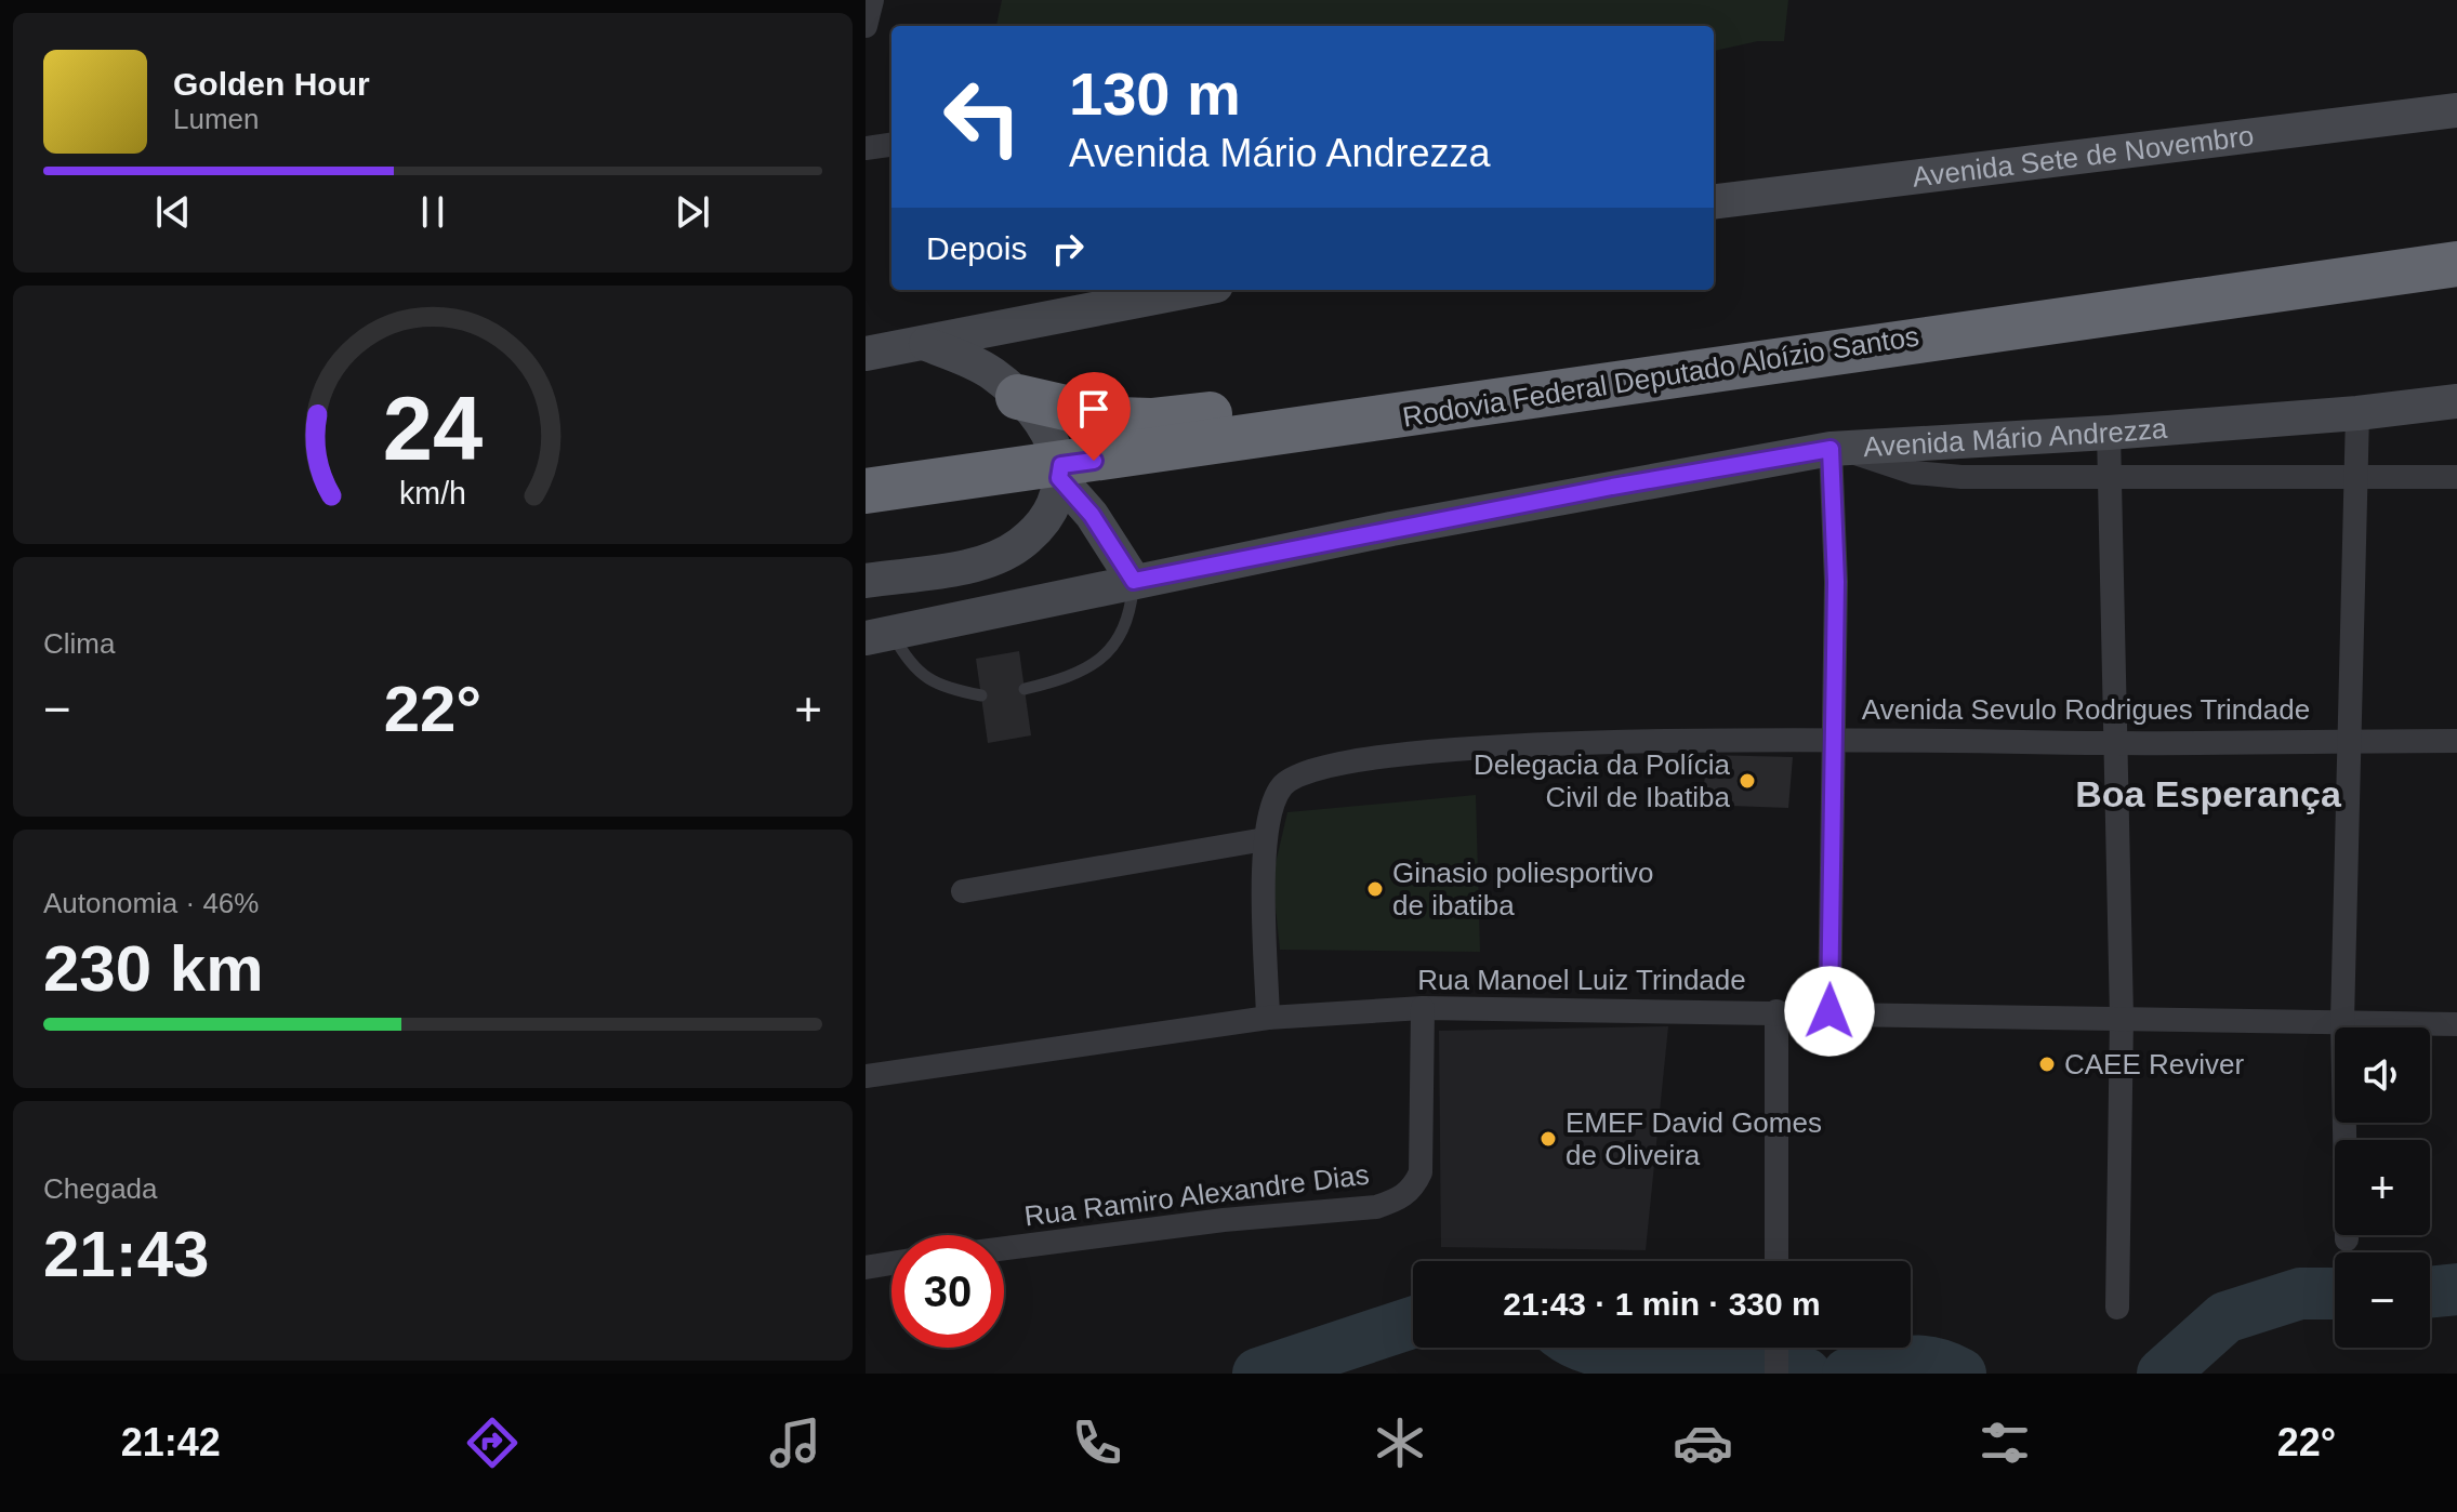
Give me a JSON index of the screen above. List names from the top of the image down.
{
  "streets": {
    "highway": ["Rodovia Federal Deputado Aloízio Santos"],
    "street": [
      "Avenida Sete de Novembro",
      "Avenida Mário Andrezza",
      "Avenida Sevulo Rodrigues Trindade",
      "Rua Manoel Luiz Trindade",
      "Rua Ramiro Alexandre Dias"
    ]
  },
  "crossings": [
    ["Avenida Sevulo Rodrigues Trindade", "Rua Manoel Luiz Trindade"],
    ["Rua Manoel Luiz Trindade", "Rua Ramiro Alexandre Dias"]
  ],
  "districts": ["Boa Esperança"],
  "places": [
    "Delegacia da Polícia Civil de Ibatiba",
    "Ginasio poliesportivo de ibatiba",
    "CAEE Reviver",
    "EMEF David Gomes de Oliveira"
  ],
  "page": {
    "turn": ["130 m", "Avenida Mário Andrezza"],
    "song": ["Golden Hour", "Lumen"],
    "then": "Depois",
    "tile": [
      "Clima",
      ["Autonomia · 46%", "230 km"],
      ["Chegada", "21:43"]
    ],
    "heat": ["−", "22°", "+"],
    "map_buttons": ["+", "−"],
    "limit": "30",
    "trip": "21:43 · 1 min · 330 m",
    "tabs": ["21:42", "22°"],
    "gauge": ["24", "km/h"]
  }
}
